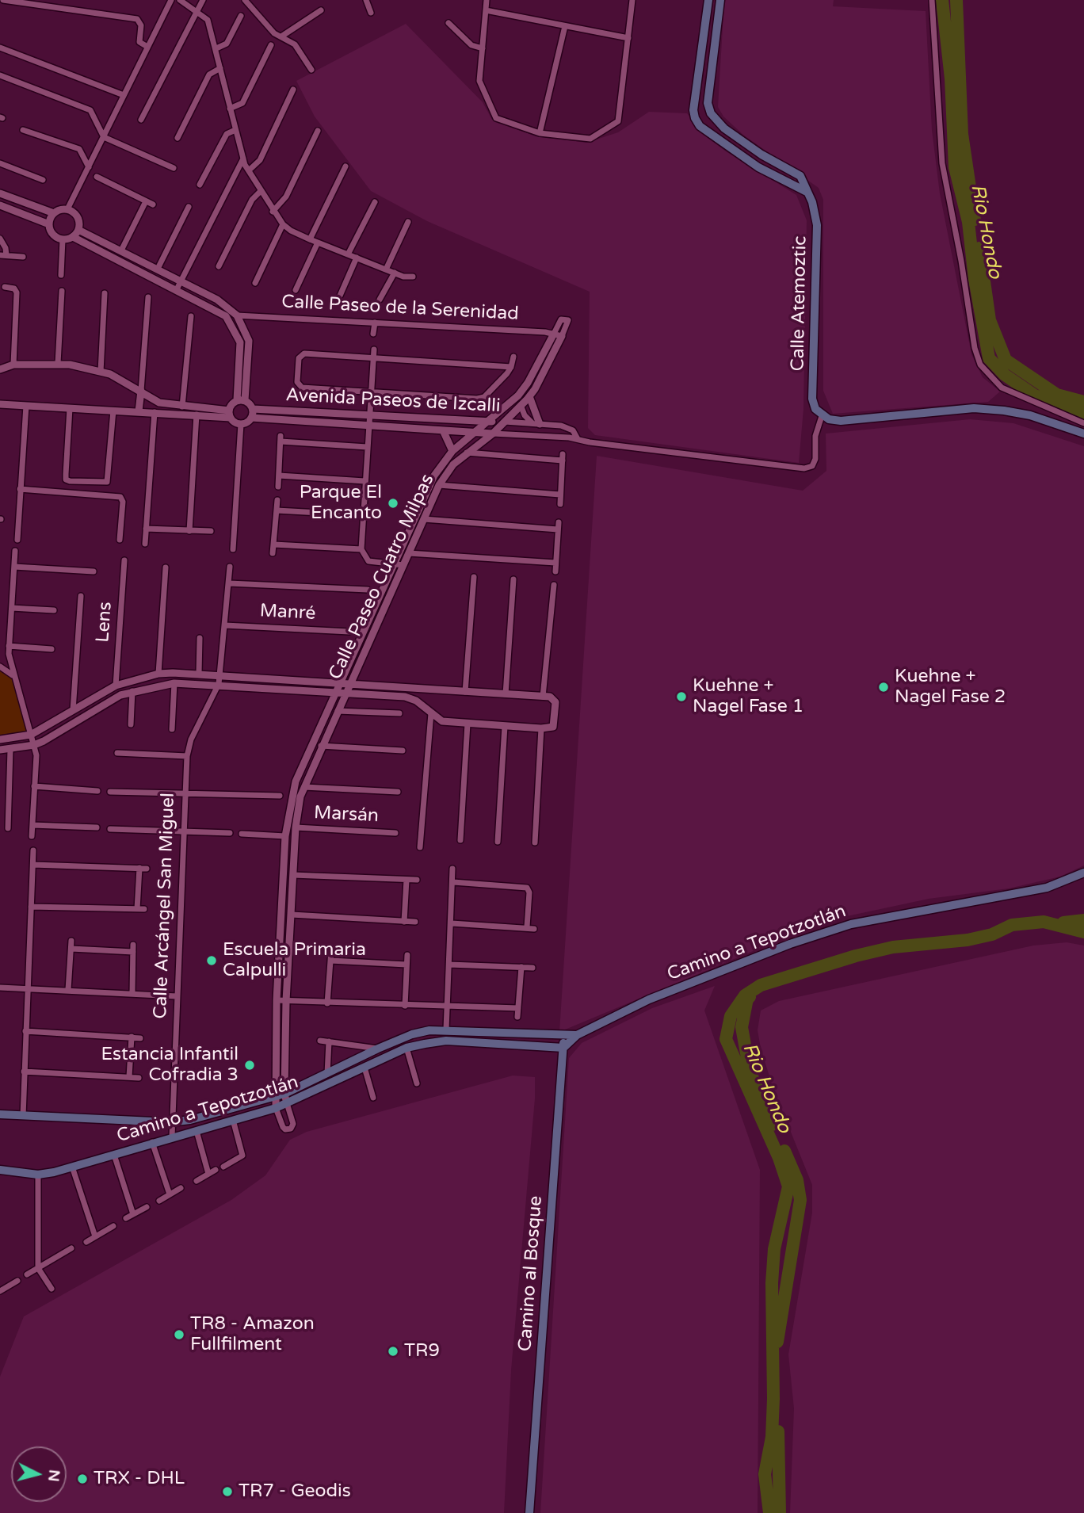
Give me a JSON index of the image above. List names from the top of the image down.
{
  "streets": {
    "main road": ["Calle Atemoztic", "Camino a Tepotzotlán", "Camino al Bosque"],
    "street": [
      "Calle Paseo de la Serenidad",
      "Avenida Paseos de Izcalli",
      "Calle Paseo Cuatro Milpas",
      "Manré",
      "Lens",
      "Marsán",
      "Calle Arcángel San Miguel"
    ]
  },
  "crossings": [
    ["Calle Paseo de la Serenidad", "Calle Paseo Cuatro Milpas"],
    ["Avenida Paseos de Izcalli", "Calle Paseo Cuatro Milpas"],
    ["Calle Paseo Cuatro Milpas", "Marsán"],
    ["Calle Paseo Cuatro Milpas", "Camino a Tepotzotlán"],
    ["Calle Arcángel San Miguel", "Camino a Tepotzotlán"],
    ["Camino a Tepotzotlán", "Camino al Bosque"]
  ],
  "water": ["Rio Hondo"],
  "places": [
    "Parque El Encanto",
    "Kuehne + Nagel Fase 2",
    "Kuehne + Nagel Fase 1",
    "Escuela Primaria Calpulli",
    "Estancia Infantil Cofradia 3",
    "TR8 - Amazon Fullfilment",
    "TR9",
    "TRX - DHL",
    "TR7 - Geodis"
  ],
  "north": "right"
}
